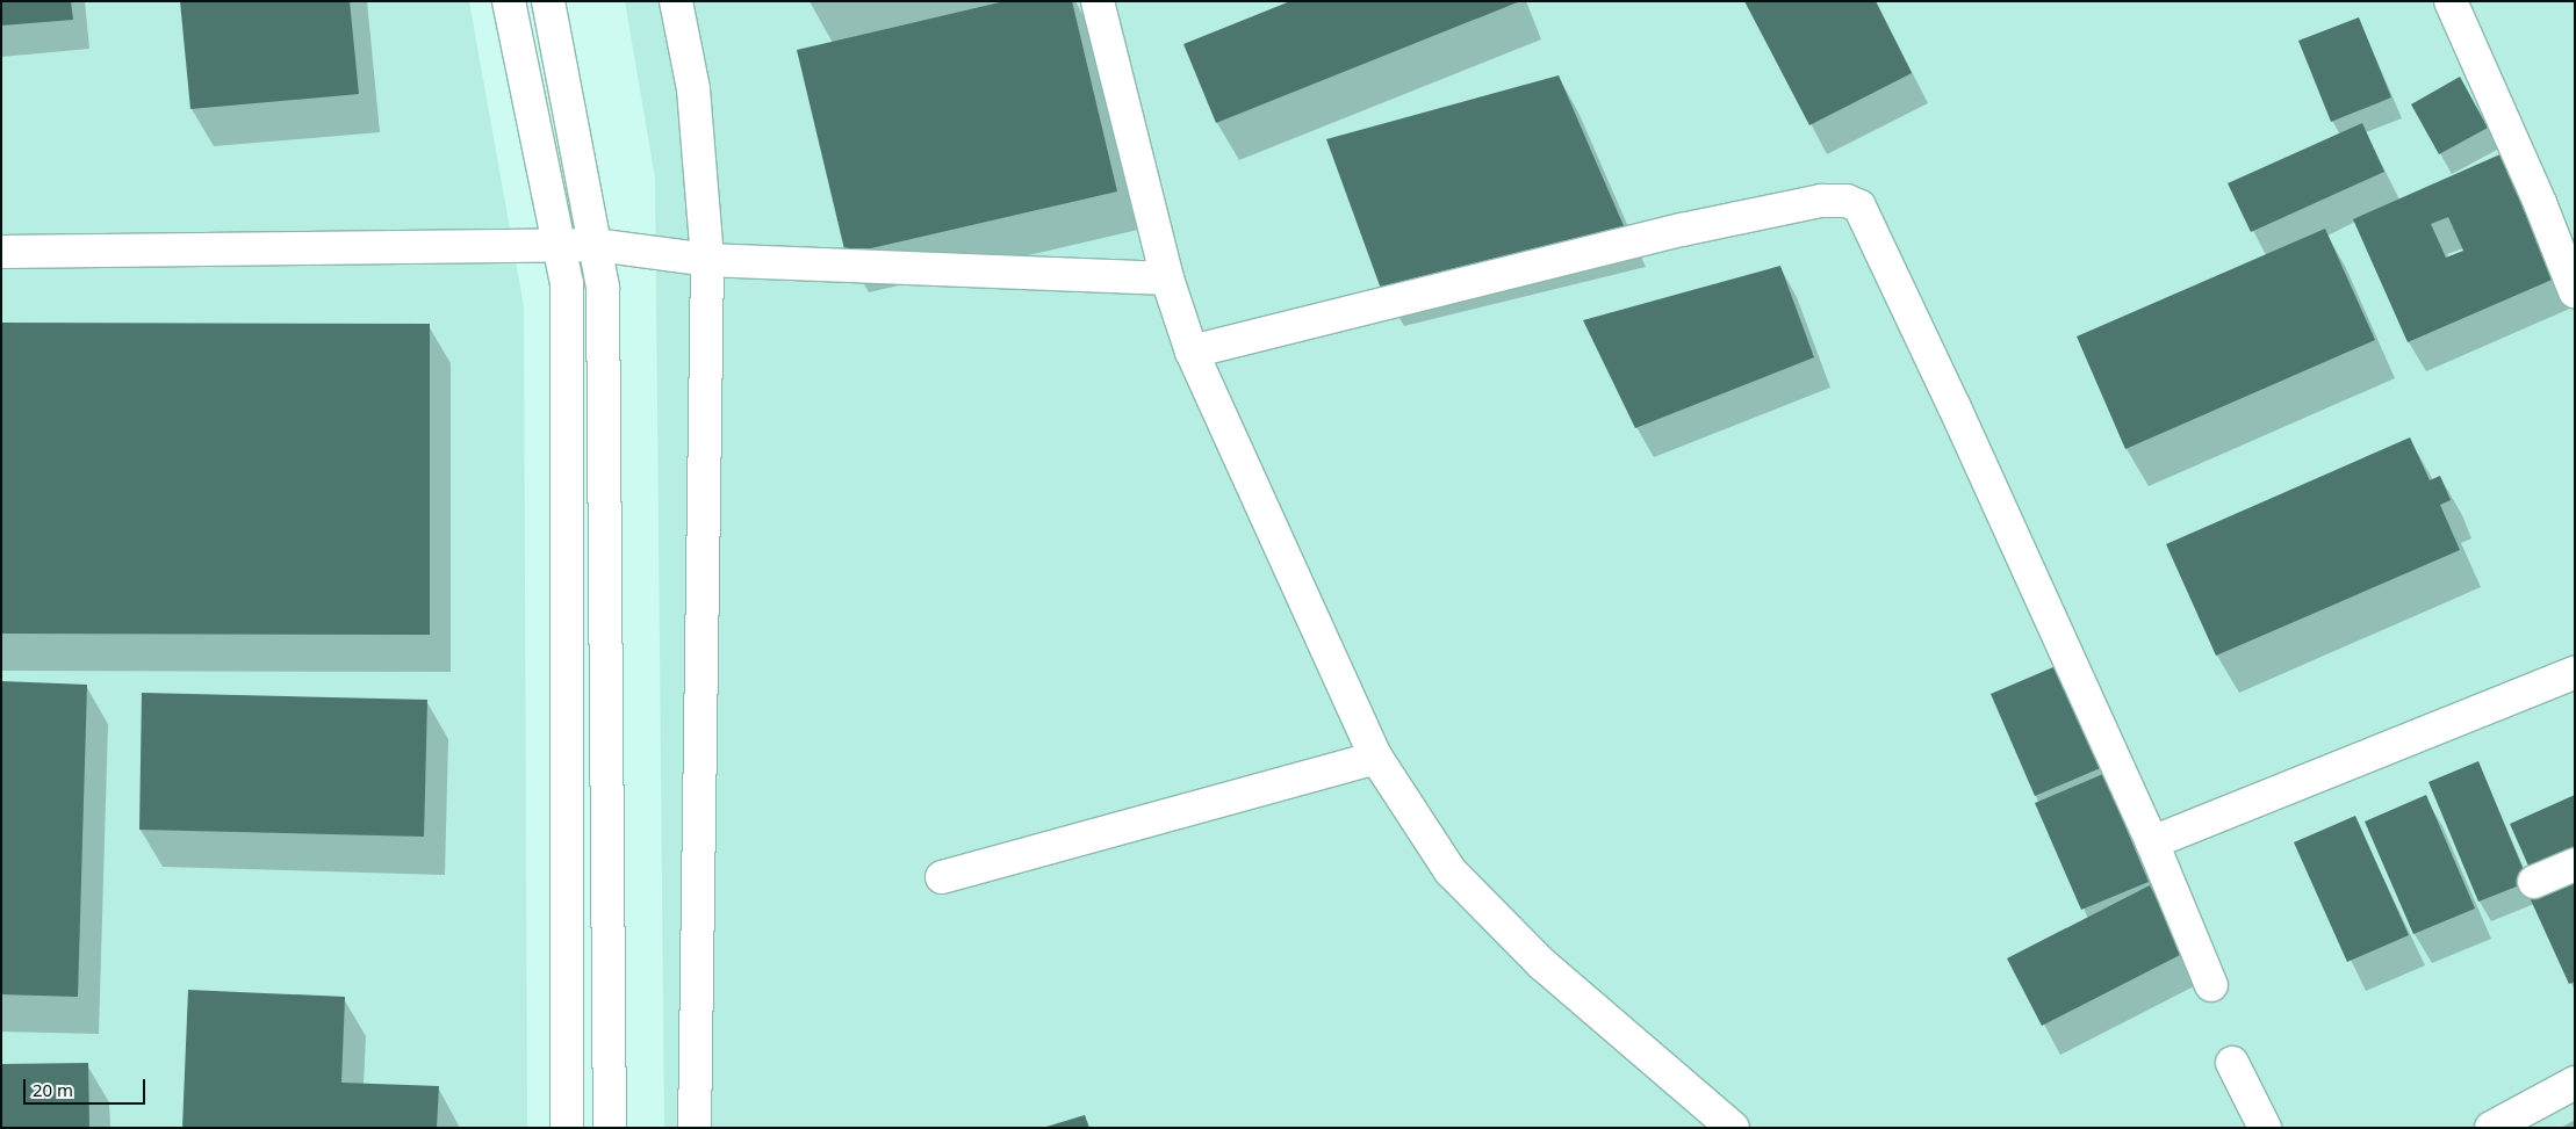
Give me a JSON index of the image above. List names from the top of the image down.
{
  "scale_bar": "20 m"
}
